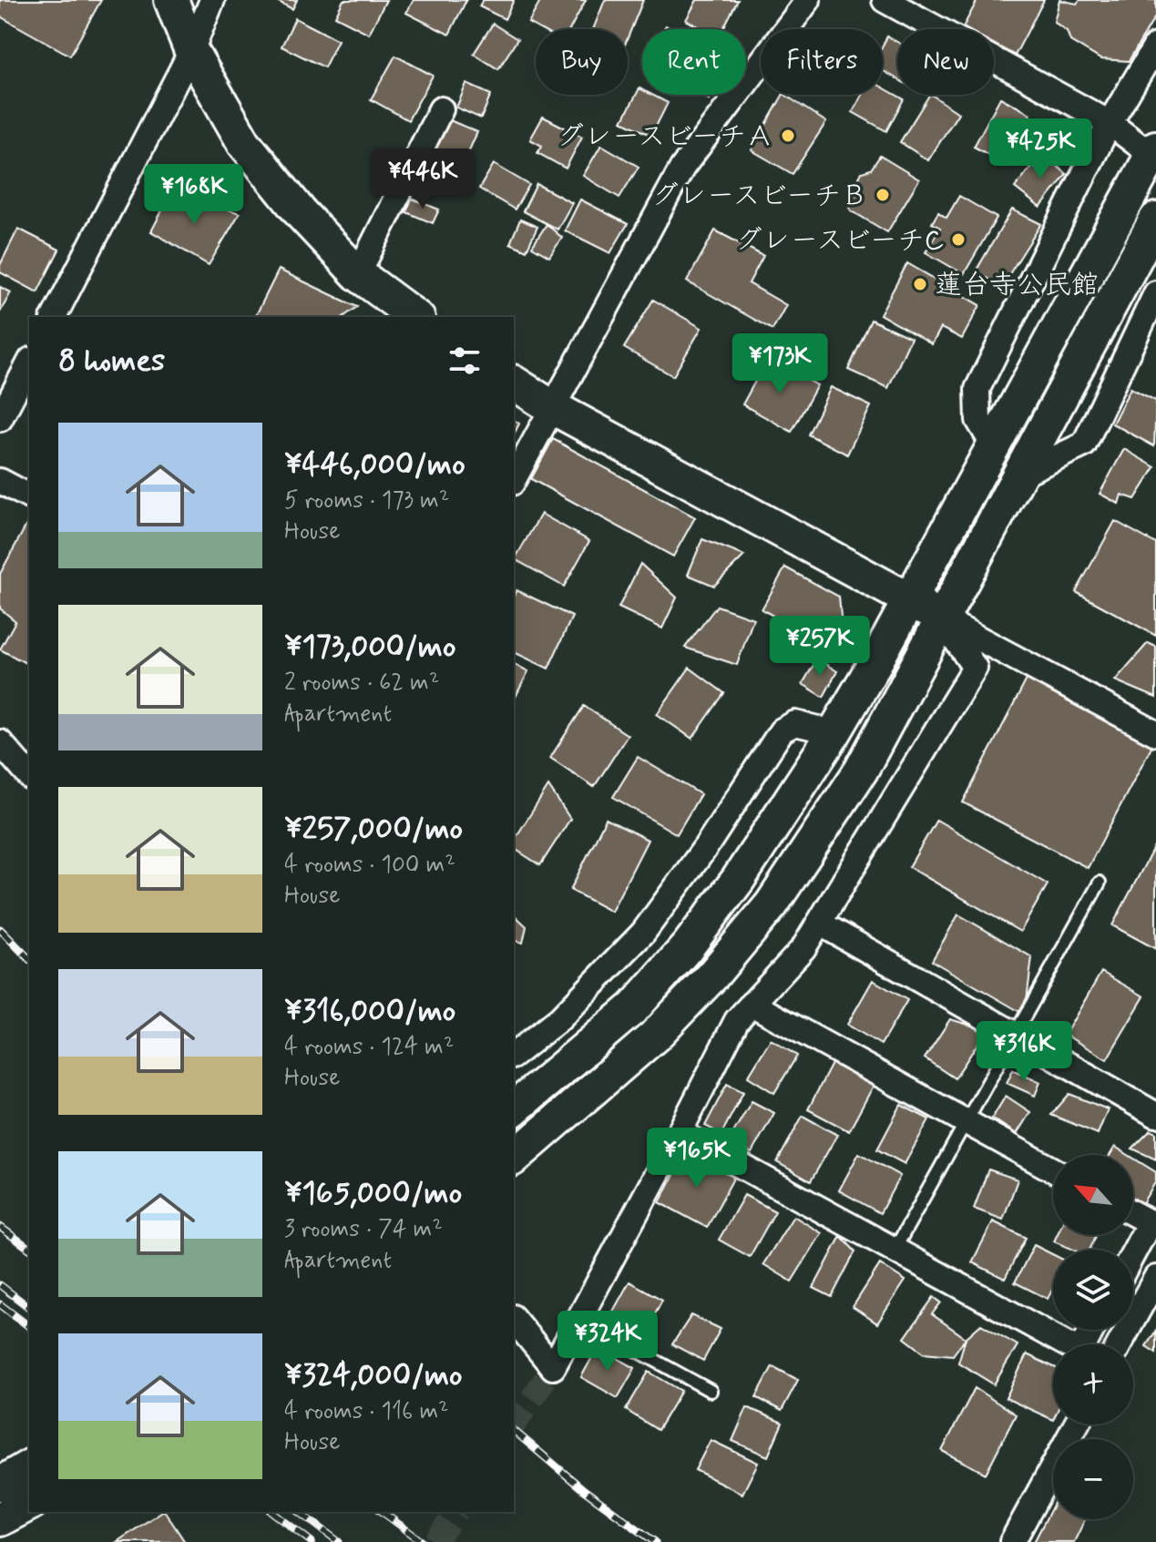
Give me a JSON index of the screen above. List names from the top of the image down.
{
  "places": [
    "グレースビーチＡ",
    "グレースビーチＢ",
    "グレースビーチC",
    "蓮台寺公民館"
  ],
  "north": "top left",
  "page": {
    "chip": [
      "Buy",
      "Rent",
      "Filters",
      "New"
    ],
    "price": [
      "¥425K",
      "¥446K",
      "¥168K",
      "¥173K",
      "¥257K",
      "¥316K",
      "¥165K",
      "¥324K"
    ],
    "heading": "8 homes",
    "list": [
      {
        "name": "¥446,000/mo",
        "note": "5 rooms · 173 m² · House"
      },
      {
        "name": "¥173,000/mo",
        "note": "2 rooms · 62 m² · Apartment"
      },
      {
        "name": "¥257,000/mo",
        "note": "4 rooms · 100 m² · House"
      },
      {
        "name": "¥316,000/mo",
        "note": "4 rooms · 124 m² · House"
      },
      {
        "name": "¥165,000/mo",
        "note": "3 rooms · 74 m² · Apartment"
      },
      {
        "name": "¥324,000/mo",
        "note": "4 rooms · 116 m² · House"
      }
    ],
    "map_buttons": ["+", "−"]
  }
}
